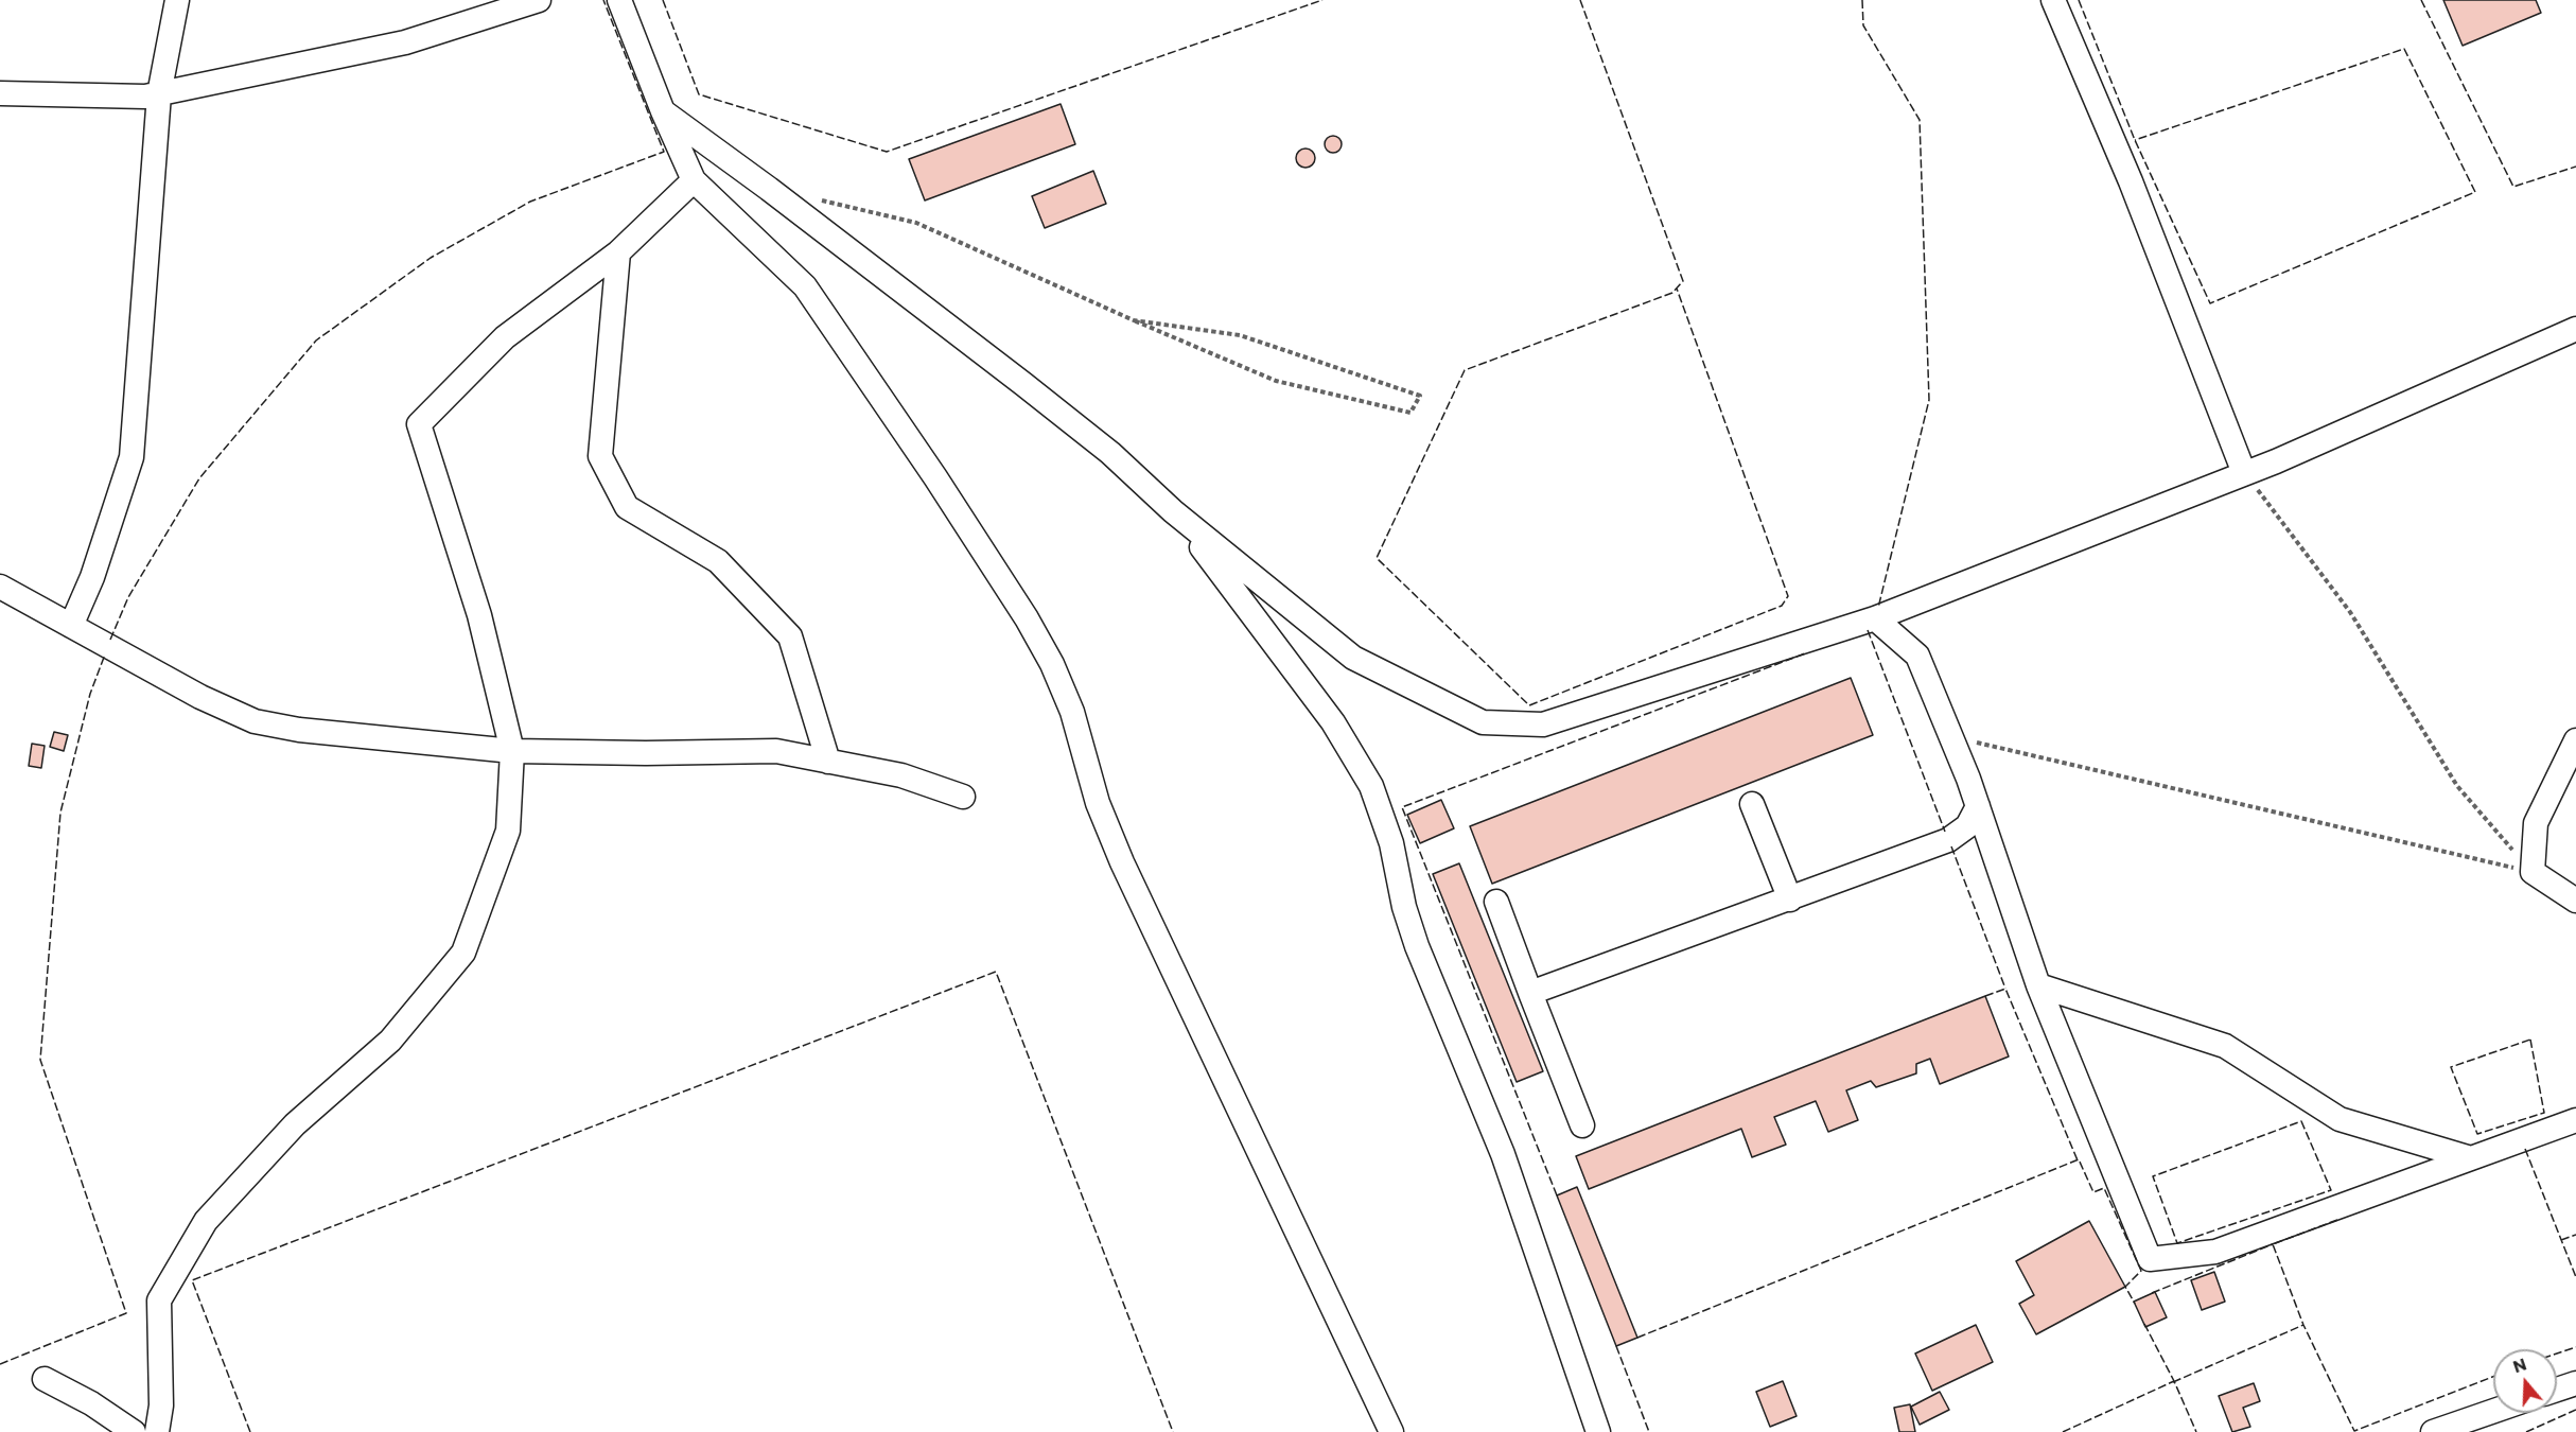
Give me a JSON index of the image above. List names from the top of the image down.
{
  "north": "top"
}
